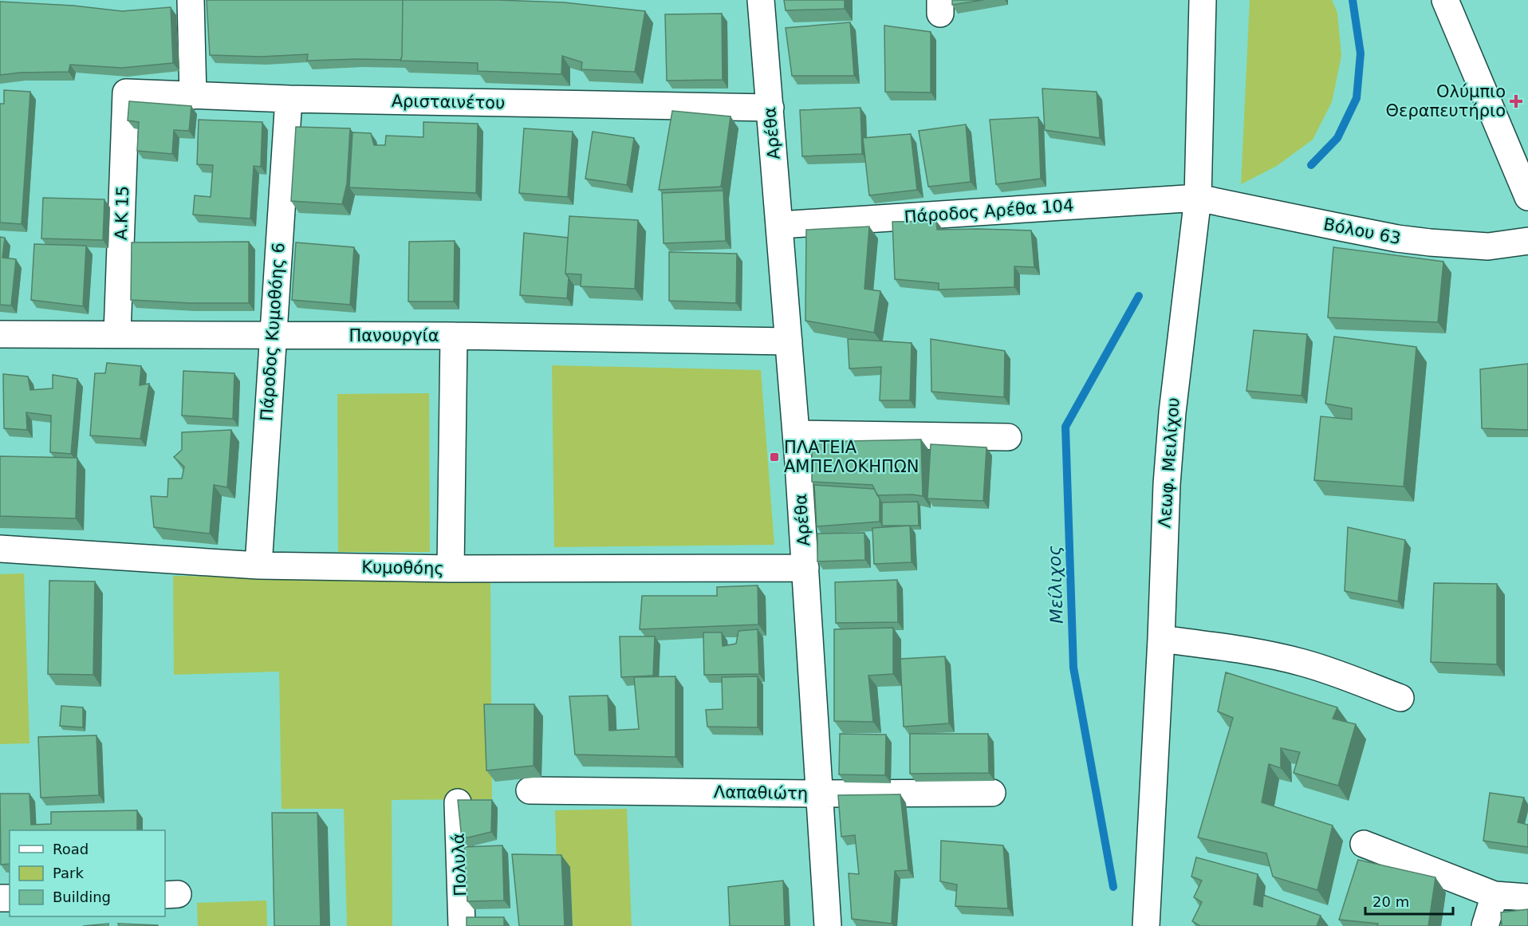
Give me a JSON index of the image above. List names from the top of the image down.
{
  "streets": {
    "street": [
      "Αρισταινέτου",
      "Αρέθα",
      "Πάροδος Αρέθα 104",
      "Α.Κ 15",
      "Βόλου 63",
      "Πάροδος Κυμοθόης 6",
      "Πανουργία",
      "Λεωφ. Μειλίχου",
      "Κυμοθόης",
      "Λαπαθιώτη",
      "Πολυλά"
    ]
  },
  "crossings": [
    ["Αρισταινέτου", "Αρέθα"],
    ["Αρισταινέτου", "Α.Κ 15"],
    ["Αρισταινέτου", "Πάροδος Κυμοθόης 6"],
    ["Αρέθα", "Πάροδος Αρέθα 104"],
    ["Αρέθα", "Πανουργία"],
    ["Αρέθα", "Κυμοθόης"],
    ["Αρέθα", "Λαπαθιώτη"],
    ["Πάροδος Αρέθα 104", "Βόλου 63"],
    ["Πάροδος Αρέθα 104", "Λεωφ. Μειλίχου"],
    ["Α.Κ 15", "Πανουργία"],
    ["Βόλου 63", "Λεωφ. Μειλίχου"],
    ["Πάροδος Κυμοθόης 6", "Πανουργία"],
    ["Πάροδος Κυμοθόης 6", "Κυμοθόης"]
  ],
  "water": ["Μείλιχος"],
  "places": {
    "health": ["Ολύμπιο Θεραπευτήριο"],
    "transit": ["ΠΛΑΤΕΙΑ ΑΜΠΕΛΟΚΗΠΩΝ"]
  },
  "legend": ["Road", "Park", "Building"],
  "scale_bar": "20 m"
}
